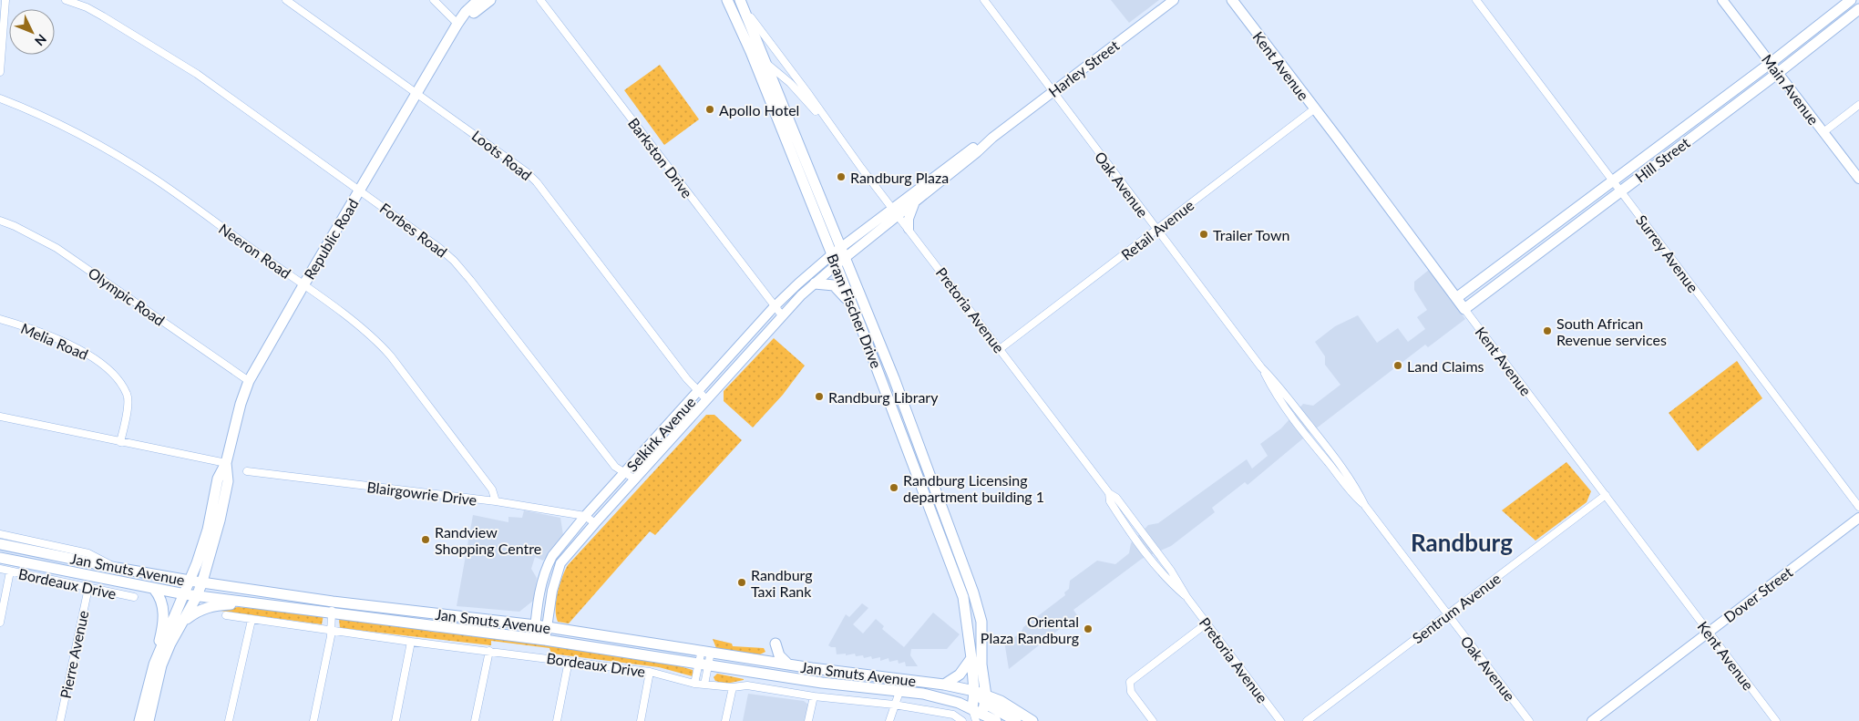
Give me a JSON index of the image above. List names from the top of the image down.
{
  "streets": {
    "main road": [
      "Kent Avenue",
      "Hill Street",
      "Republic Road",
      "Bram Fischer Drive",
      "Jan Smuts Avenue"
    ],
    "street": [
      "Harley Street",
      "Main Avenue",
      "Loots Road",
      "Barkston Drive",
      "Oak Avenue",
      "Forbes Road",
      "Retail Avenue",
      "Neeron Road",
      "Surrey Avenue",
      "Olympic Road",
      "Pretoria Avenue",
      "Melia Road",
      "Selkirk Avenue",
      "Blairgowrie Drive",
      "Bordeaux Drive",
      "Dover Street",
      "Sentrum Avenue",
      "Pierre Avenue"
    ]
  },
  "crossings": [
    ["Kent Avenue", "Hill Street"],
    ["Kent Avenue", "Retail Avenue"],
    ["Kent Avenue", "Dover Street"],
    ["Kent Avenue", "Sentrum Avenue"],
    ["Harley Street", "Oak Avenue"],
    ["Harley Street", "Pretoria Avenue"],
    ["Harley Street", "Bram Fischer Drive"],
    ["Harley Street", "Selkirk Avenue"],
    ["Main Avenue", "Hill Street"],
    ["Loots Road", "Republic Road"],
    ["Loots Road", "Selkirk Avenue"],
    ["Barkston Drive", "Selkirk Avenue"],
    ["Hill Street", "Surrey Avenue"],
    ["Oak Avenue", "Retail Avenue"],
    ["Oak Avenue", "Sentrum Avenue"],
    ["Forbes Road", "Republic Road"],
    ["Forbes Road", "Selkirk Avenue"],
    ["Retail Avenue", "Pretoria Avenue"],
    ["Republic Road", "Neeron Road"],
    ["Republic Road", "Olympic Road"],
    ["Republic Road", "Jan Smuts Avenue"],
    ["Neeron Road", "Blairgowrie Drive"],
    ["Pretoria Avenue", "Bram Fischer Drive"],
    ["Bram Fischer Drive", "Selkirk Avenue"],
    ["Bram Fischer Drive", "Jan Smuts Avenue"],
    ["Selkirk Avenue", "Blairgowrie Drive"],
    ["Selkirk Avenue", "Jan Smuts Avenue"],
    ["Bordeaux Drive", "Pierre Avenue"]
  ],
  "districts": ["Randburg"],
  "places": [
    "Apollo Hotel",
    "Randburg Plaza",
    "Trailer Town",
    "South African Revenue services",
    "Land Claims",
    "Randburg Library",
    "Randburg Licensing department building 1",
    "Randview Shopping Centre",
    "Randburg Taxi Rank",
    "Oriental Plaza Randburg"
  ],
  "north": "bottom right"
}
